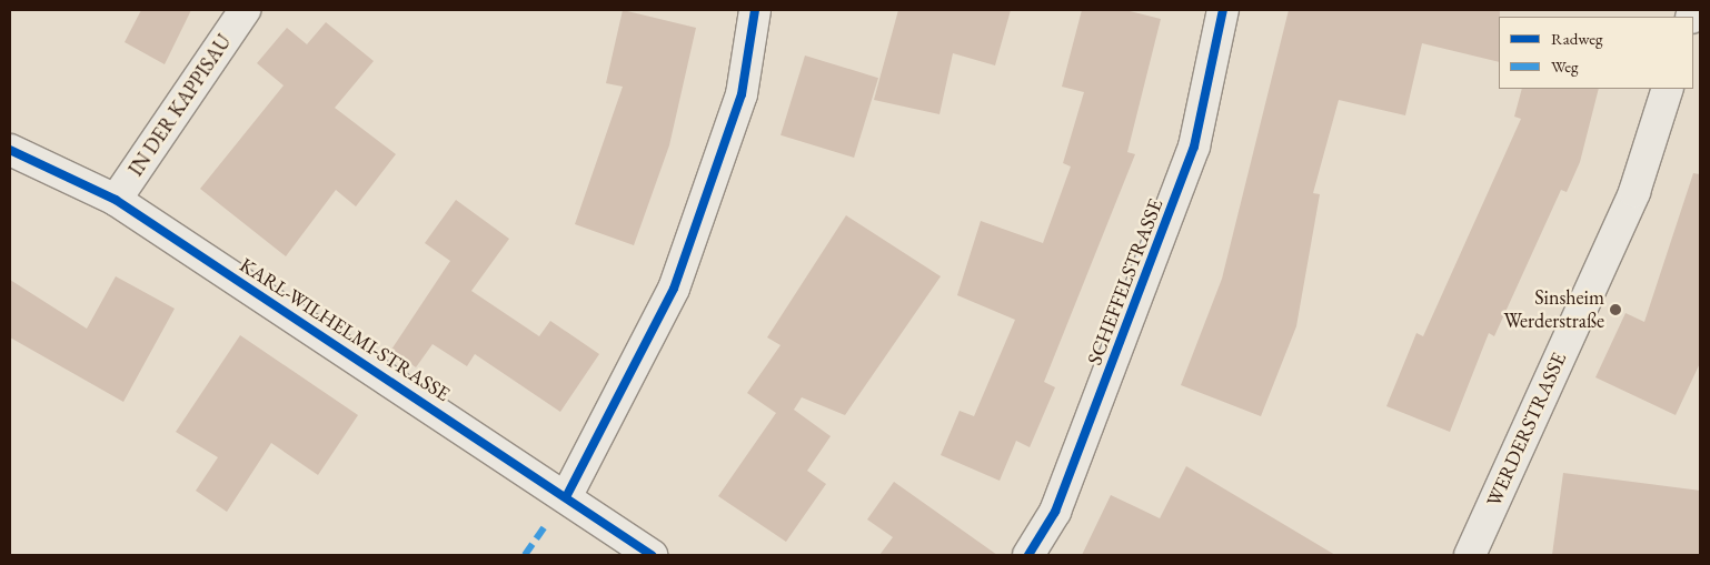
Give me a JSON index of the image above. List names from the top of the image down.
{
  "streets": {
    "street": [
      "IN DER KAPPISAU",
      "SCHEFFELSTRASSE",
      "KARL-WILHELMI-STRASSE",
      "WERDERSTRASSE"
    ]
  },
  "crossings": [
    ["IN DER KAPPISAU", "KARL-WILHELMI-STRASSE"]
  ],
  "places": ["Sinsheim Werderstraße"],
  "legend": ["Radweg", "Weg"]
}
